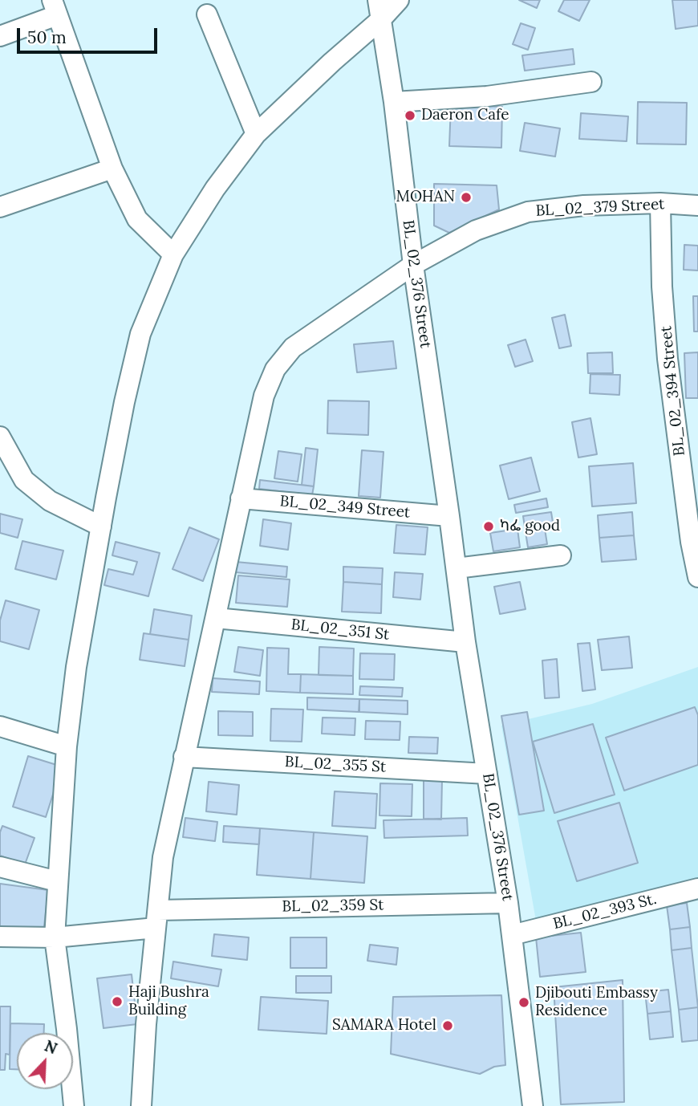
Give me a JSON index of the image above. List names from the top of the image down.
{
  "streets": {
    "street": [
      "BL_02_379 Street",
      "BL_02_376 Street",
      "BL_02_394 Street",
      "BL_02_349 Street",
      "BL_02_351 St",
      "BL_02_355 St",
      "BL_02_359 St",
      "BL_02_393 St."
    ]
  },
  "crossings": [
    ["BL_02_379 Street", "BL_02_376 Street"],
    ["BL_02_379 Street", "BL_02_394 Street"],
    ["BL_02_379 Street", "BL_02_349 Street"],
    ["BL_02_379 Street", "BL_02_351 St"],
    ["BL_02_379 Street", "BL_02_355 St"],
    ["BL_02_379 Street", "BL_02_359 St"],
    ["BL_02_376 Street", "BL_02_349 Street"],
    ["BL_02_376 Street", "BL_02_351 St"],
    ["BL_02_376 Street", "BL_02_355 St"],
    ["BL_02_376 Street", "BL_02_359 St"],
    ["BL_02_376 Street", "BL_02_393 St."]
  ],
  "places": [
    "Daeron Cafe",
    "MOHAN",
    "ካፌ good",
    "Haji Bushra Building",
    "Djibouti Embassy Residence",
    "SAMARA Hotel"
  ],
  "scale_bar": "50 m",
  "north": "top right"
}
